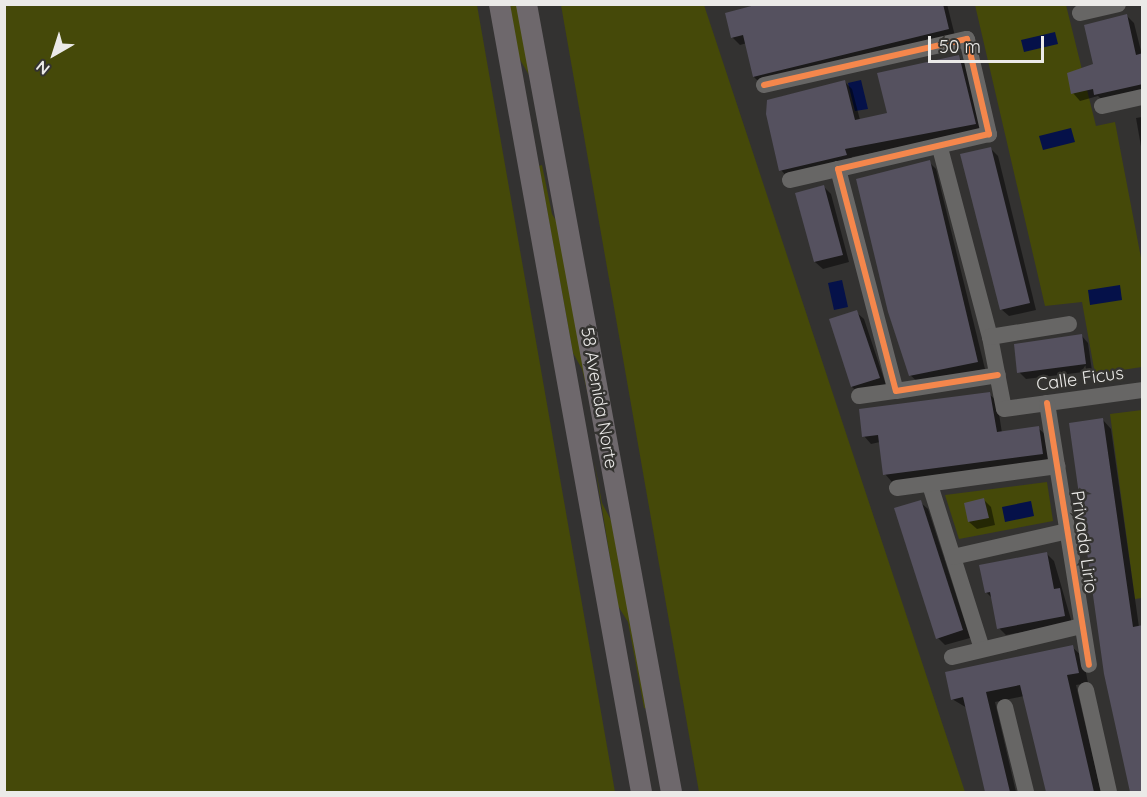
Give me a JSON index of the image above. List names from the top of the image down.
{
  "streets": {
    "main road": ["58 Avenida Norte"],
    "street": ["Calle Ficus", "Privada Lirio"]
  },
  "crossings": [
    ["Calle Ficus", "Privada Lirio"]
  ],
  "scale_bar": "50 m",
  "north": "bottom left"
}
